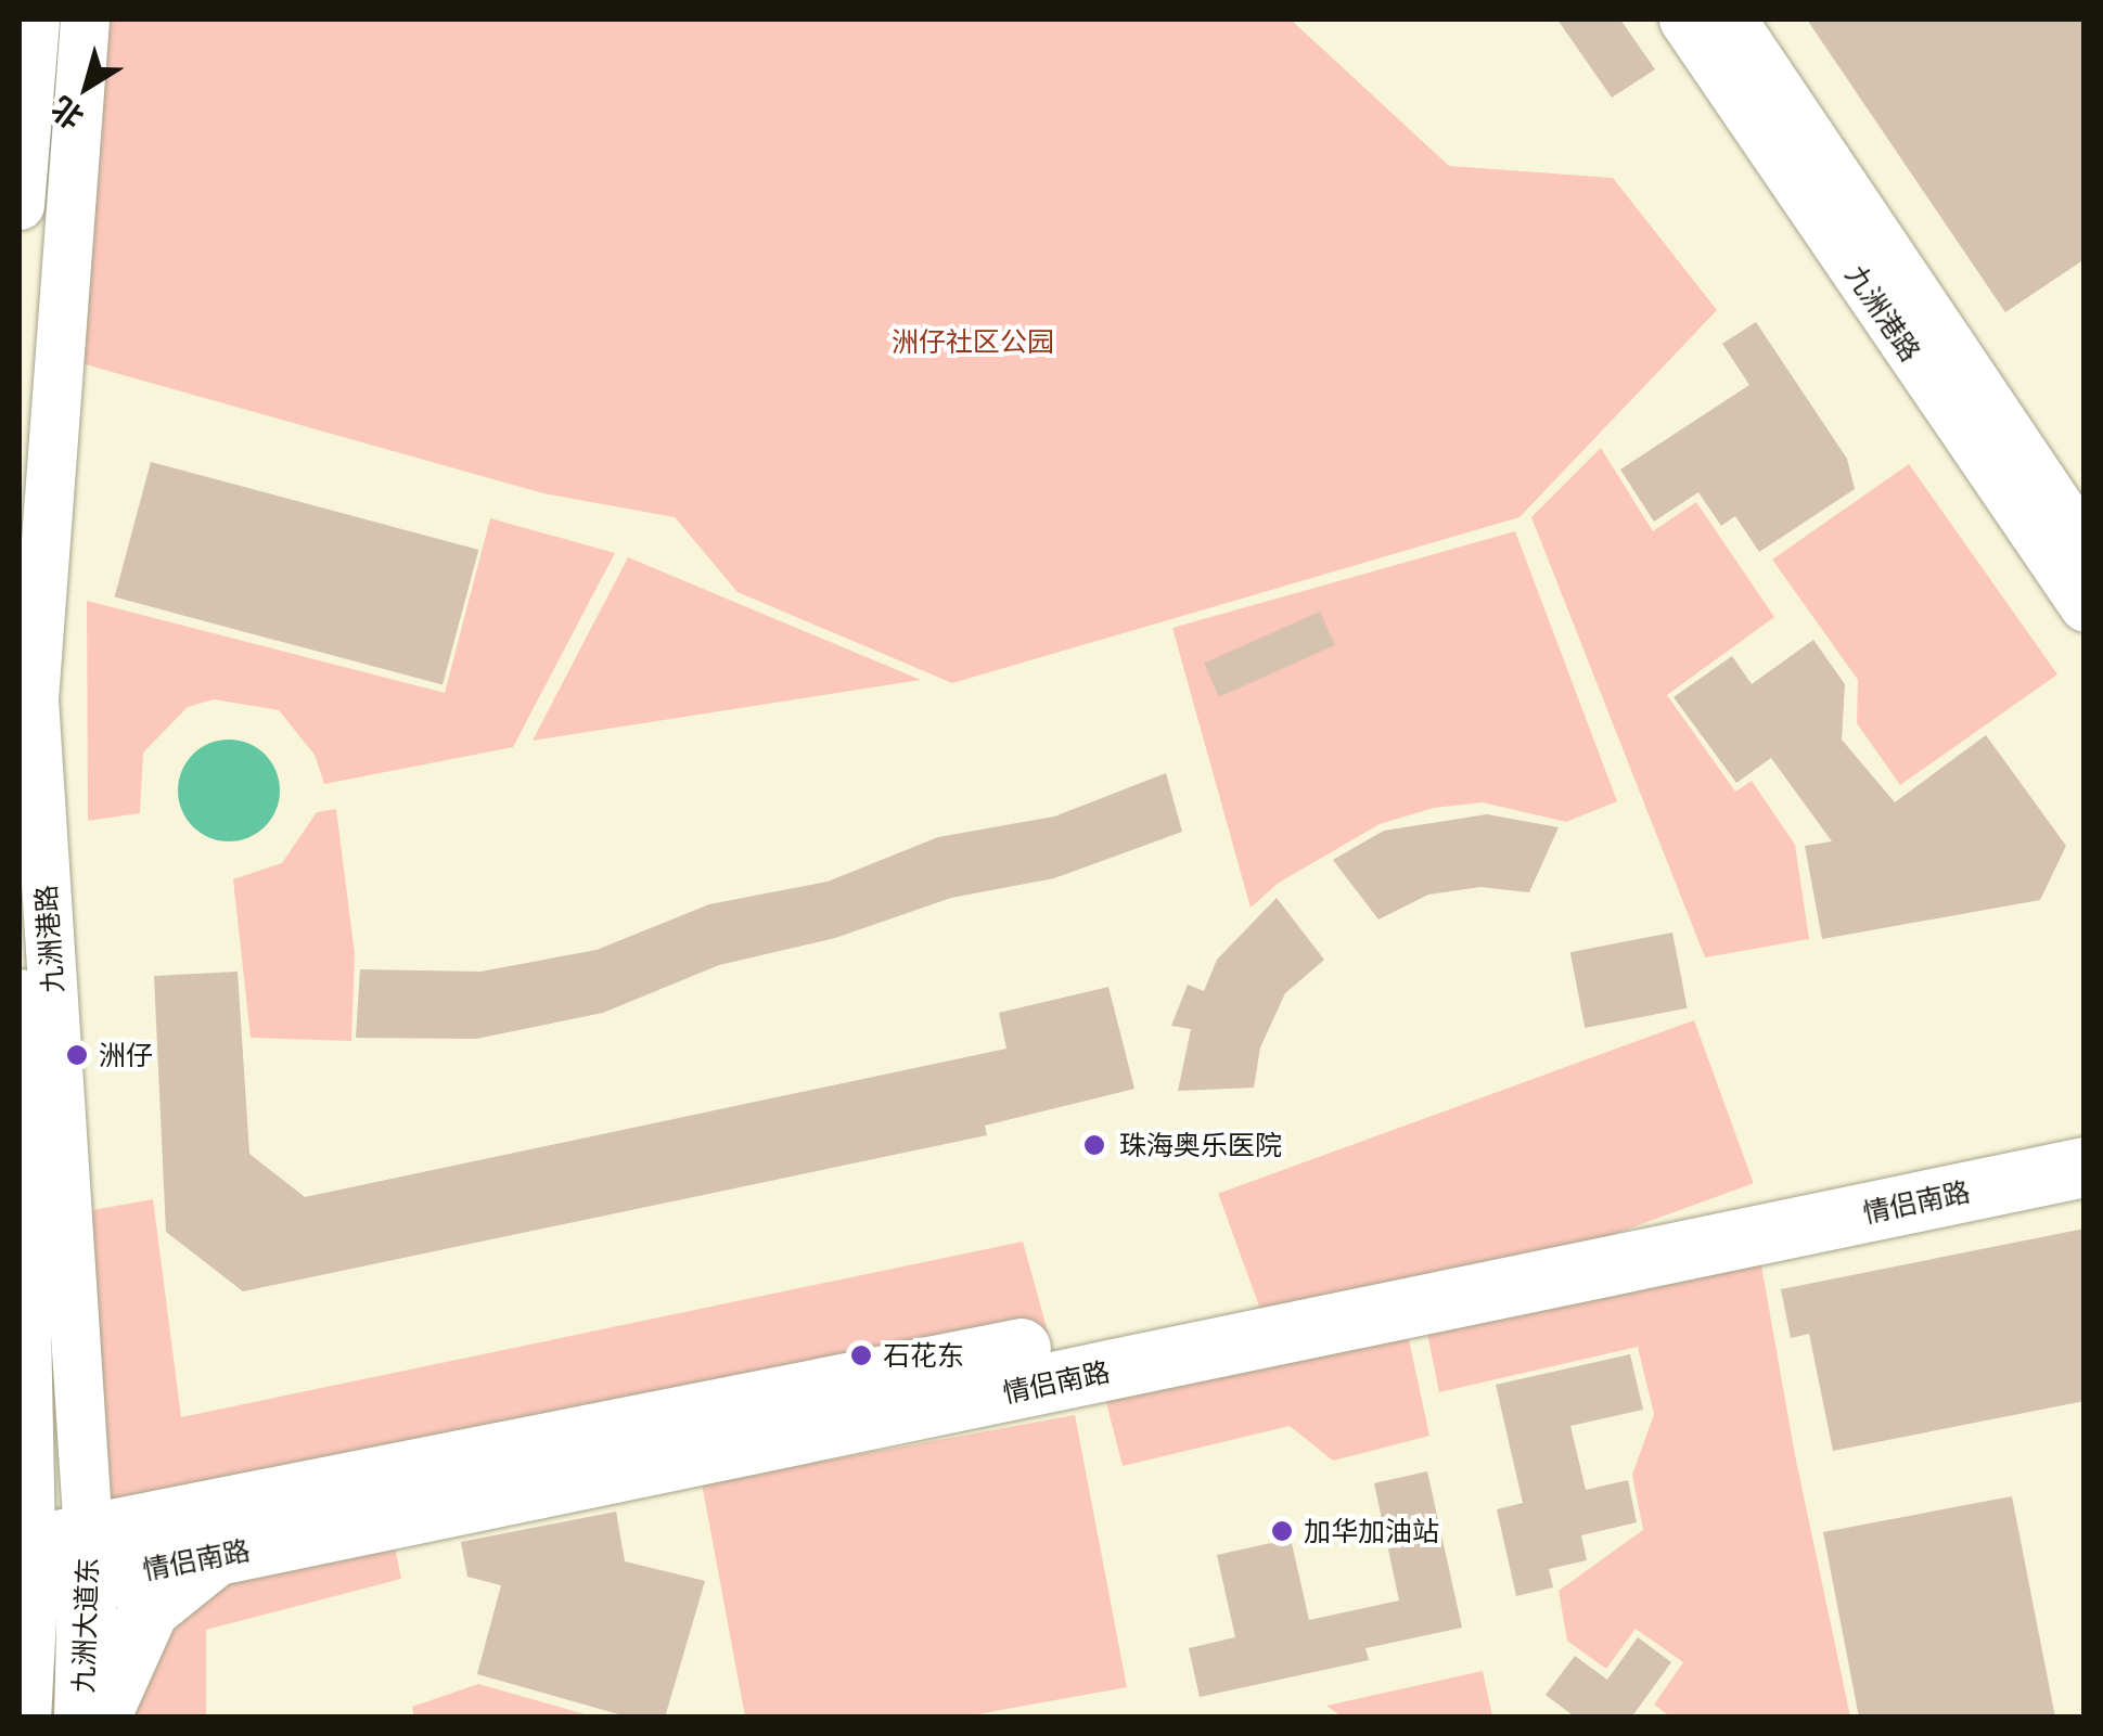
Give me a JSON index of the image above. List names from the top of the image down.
{
  "streets": {
    "main road": ["情侣南路", "九洲大道东"],
    "street": ["九洲港路"]
  },
  "crossings": [
    ["九洲港路", "情侣南路"],
    ["九洲港路", "九洲大道东"],
    ["情侣南路", "九洲大道东"]
  ],
  "parks": ["洲仔社区公园"],
  "places": [
    "洲仔",
    "珠海奥乐医院",
    "石花东",
    "加华加油站"
  ],
  "north": "bottom left"
}
